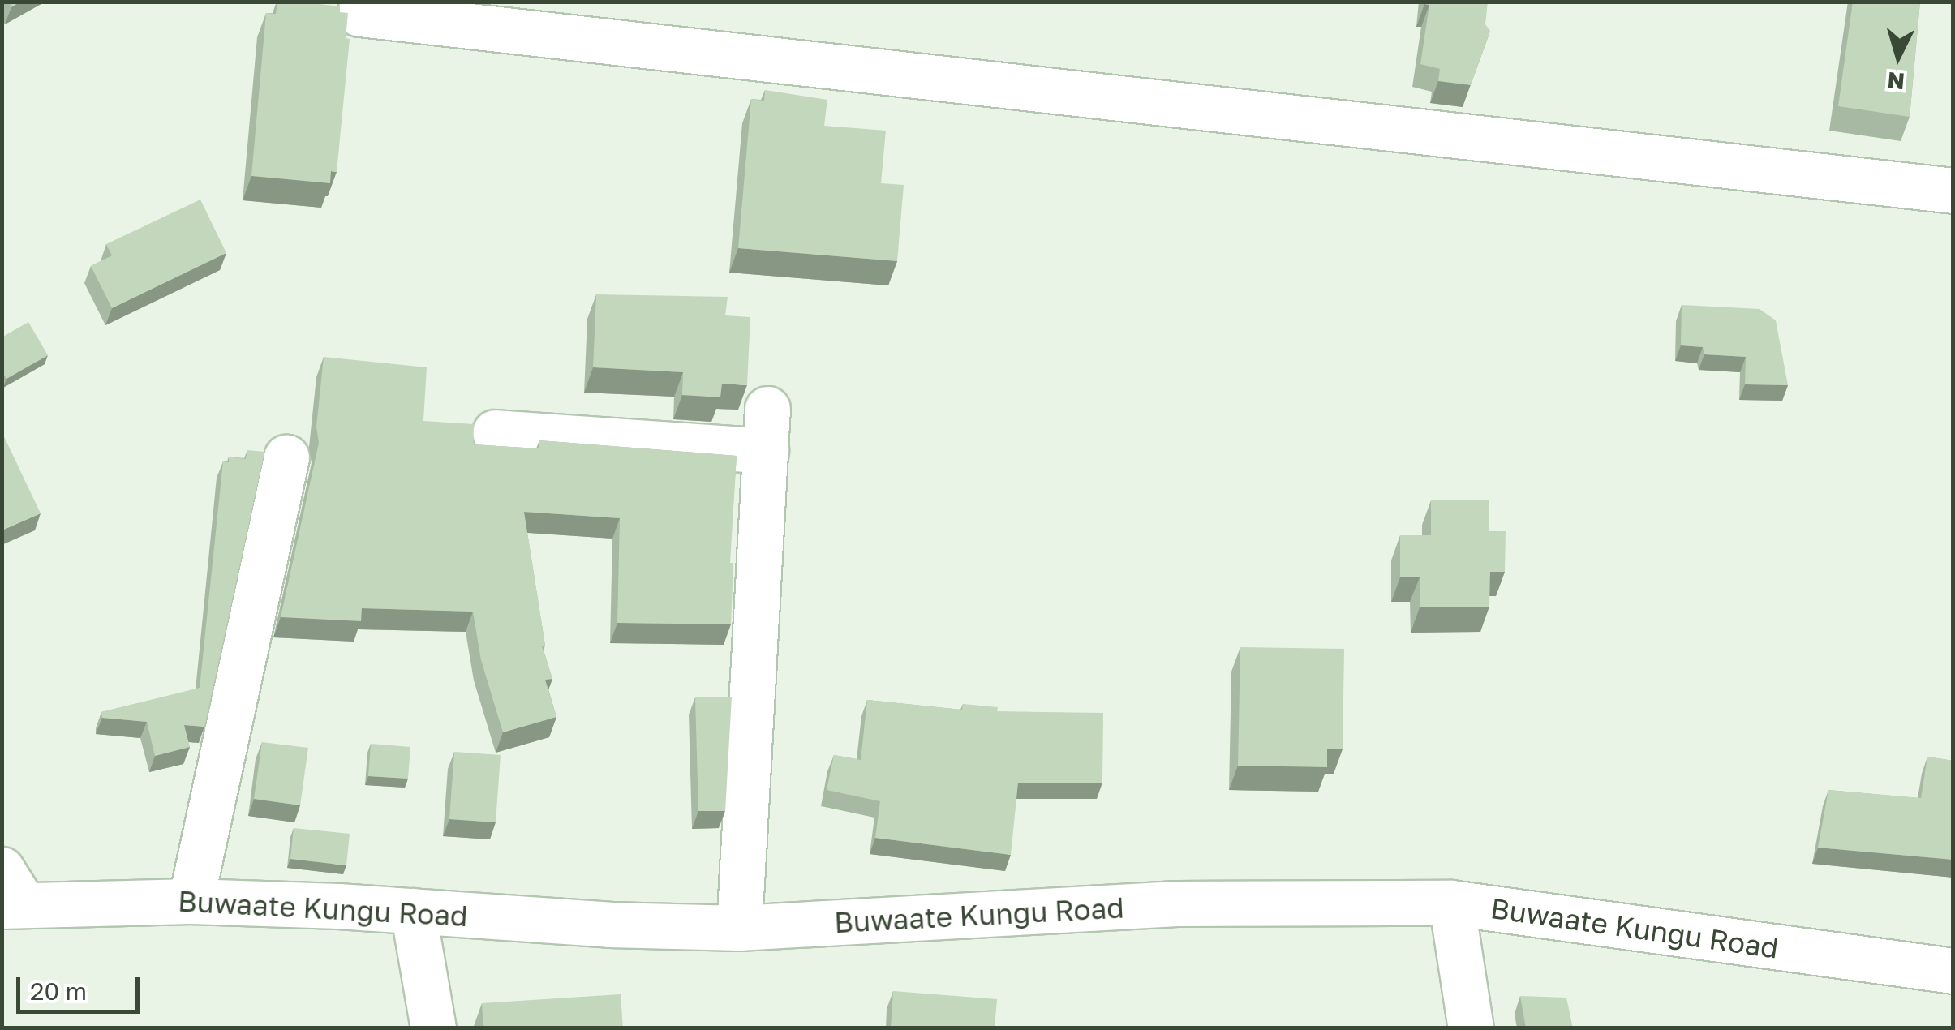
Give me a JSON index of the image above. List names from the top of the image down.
{
  "streets": {
    "street": ["Buwaate Kungu Road"]
  },
  "scale_bar": "20 m",
  "north": "bottom"
}
